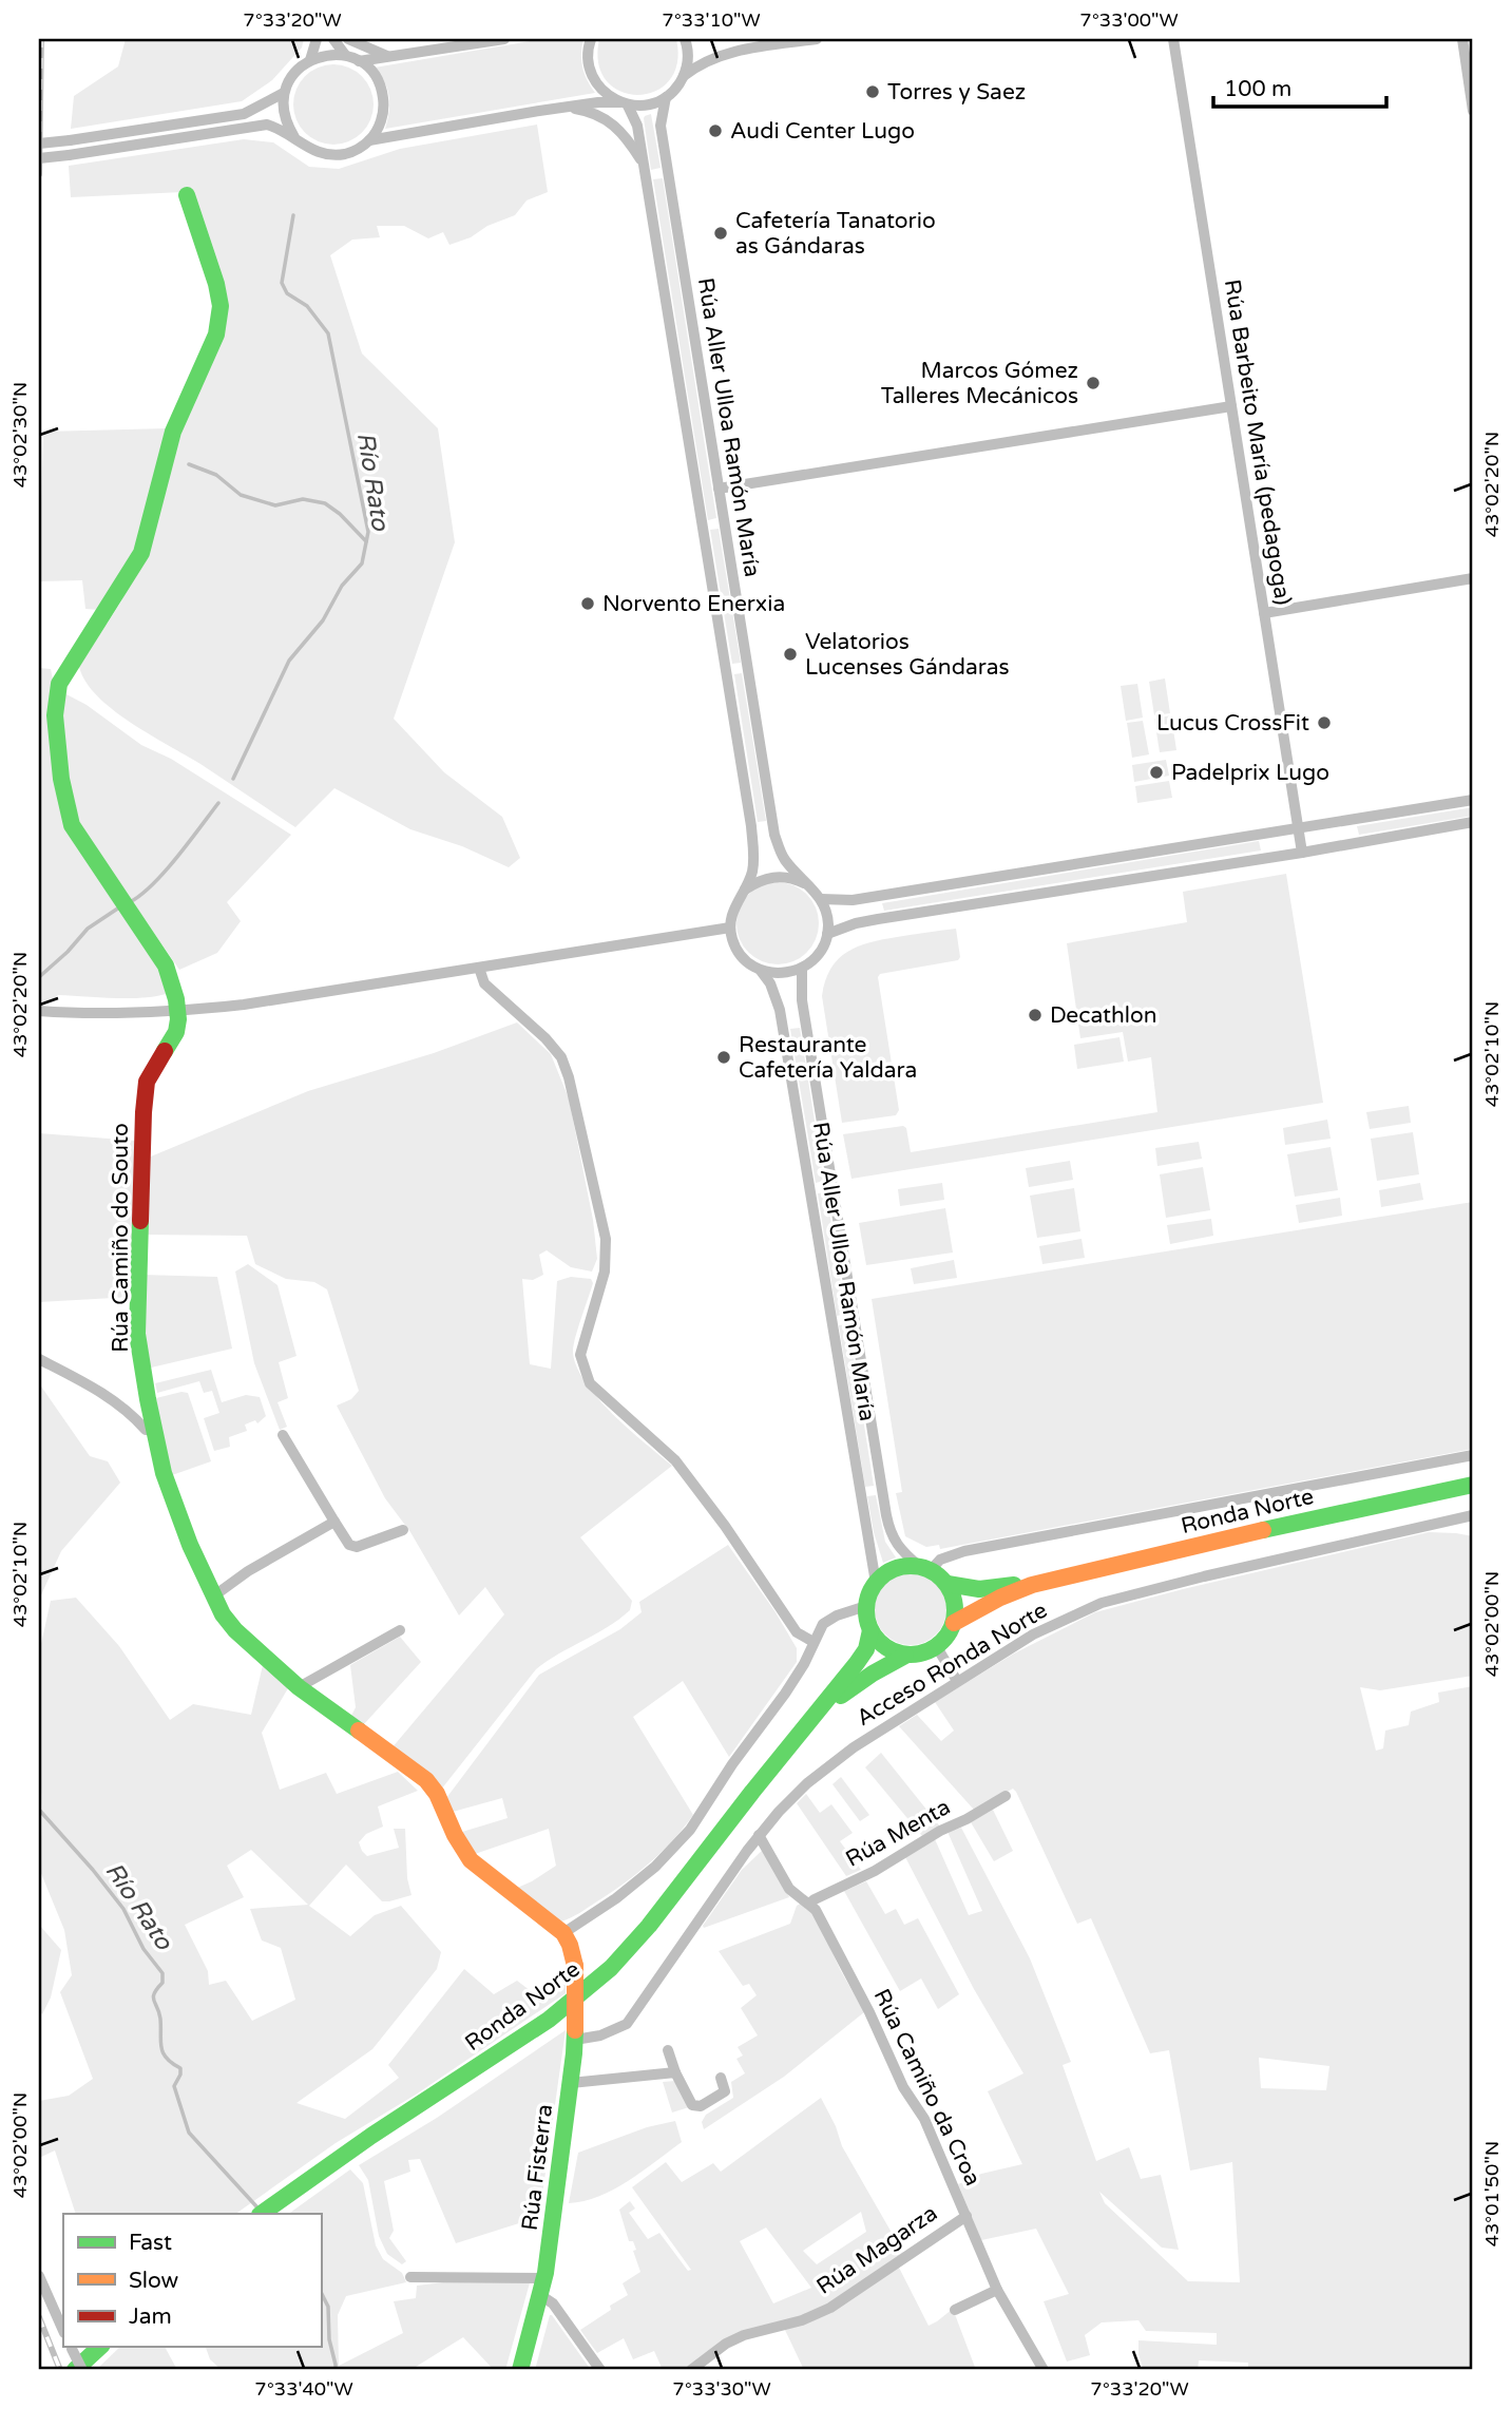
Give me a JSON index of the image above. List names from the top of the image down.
{
  "streets": {
    "main road": ["Rúa Camiño do Souto", "Ronda Norte", "Rúa Fisterra"],
    "street": [
      "Rúa Aller Ulloa Ramón María",
      "Rúa Barbeito María (pedagoga)",
      "Acceso Ronda Norte",
      "Rúa Menta",
      "Rúa Camiño da Croa",
      "Rúa Magarza"
    ]
  },
  "crossings": [
    ["Rúa Aller Ulloa Ramón María", "Ronda Norte"],
    ["Rúa Camiño do Souto", "Rúa Fisterra"],
    ["Acceso Ronda Norte", "Rúa Camiño da Croa"],
    ["Acceso Ronda Norte", "Rúa Fisterra"],
    ["Rúa Menta", "Rúa Camiño da Croa"],
    ["Rúa Camiño da Croa", "Rúa Magarza"]
  ],
  "water": ["Río Rato"],
  "places": [
    "Torres y Saez",
    "Audi Center Lugo",
    "Cafetería Tanatorio as Gándaras",
    "Marcos Gómez Talleres Mecánicos",
    "Norvento Enerxia",
    "Velatorios Lucenses Gándaras",
    "Lucus CrossFit",
    "Padelprix Lugo",
    "Decathlon",
    "Restaurante Cafetería Yaldara"
  ],
  "legend": ["Fast", "Slow", "Jam"],
  "scale_bar": "100 m",
  "coordinates": [
    "7°33'20\"W",
    "7°33'10\"W",
    "7°33'00\"W",
    "43°02'30\"N",
    "43°02'20\"N",
    "43°02'10\"N",
    "43°02'00\"N",
    "43°01'50\"N",
    "7°33'40\"W",
    "7°33'30\"W"
  ]
}
